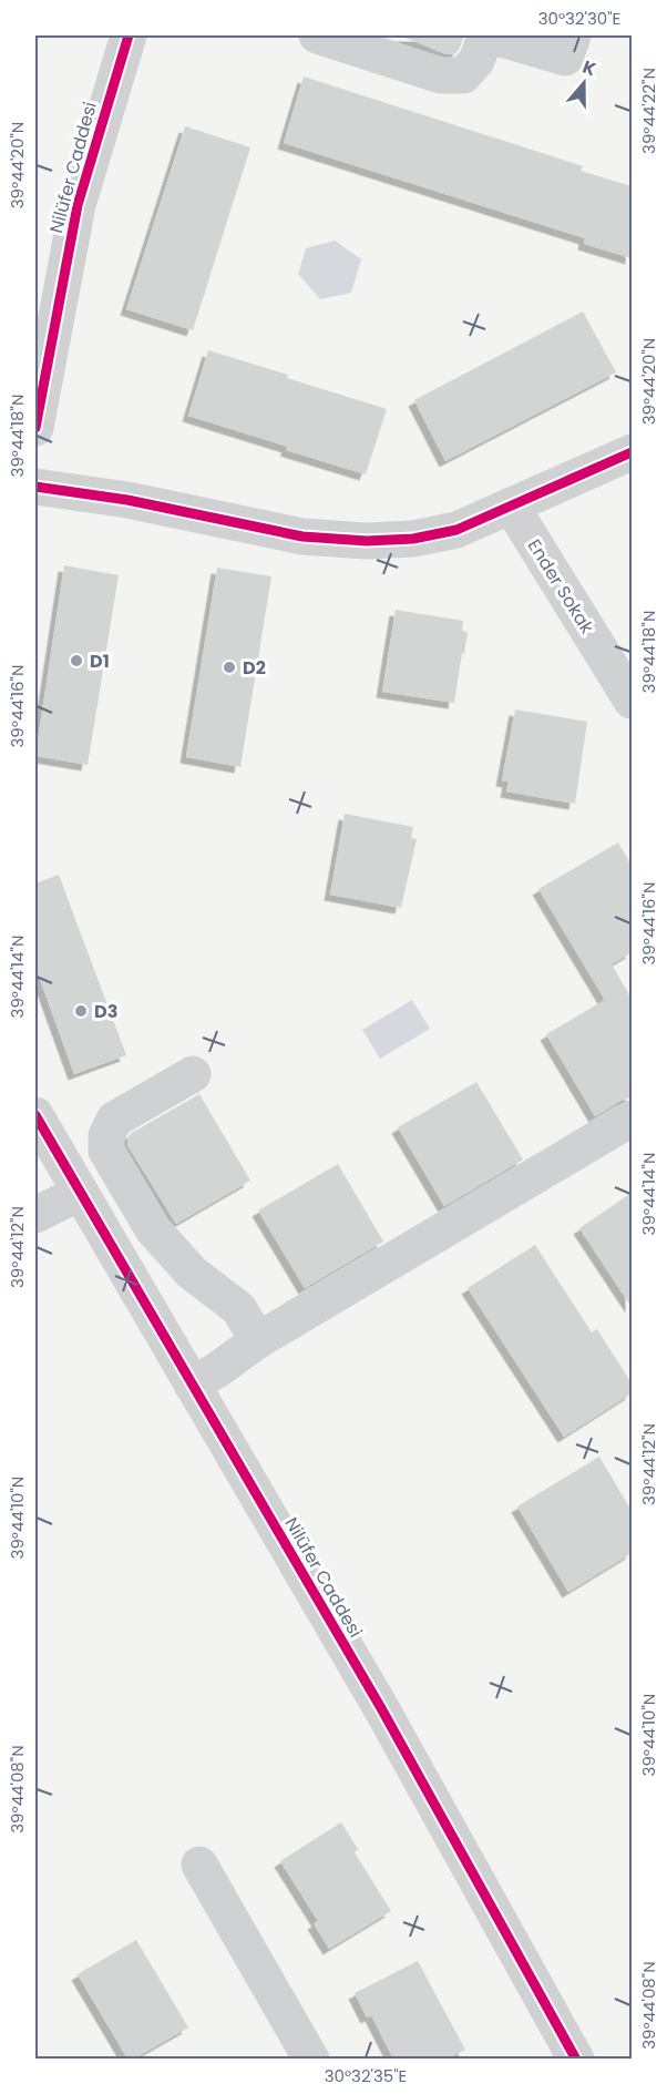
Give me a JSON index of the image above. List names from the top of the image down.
{
  "streets": {
    "street": ["Nilüfer Caddesi", "Ender Sokak"]
  },
  "places": ["D1", "D2", "D3"],
  "north": "top",
  "coordinates": [
    "30°32'30\"E",
    "39°44'22\"N",
    "39°44'20\"N",
    "39°44'18\"N",
    "39°44'16\"N",
    "39°44'14\"N",
    "39°44'12\"N",
    "39°44'10\"N",
    "39°44'08\"N",
    "30°32'35\"E"
  ]
}
